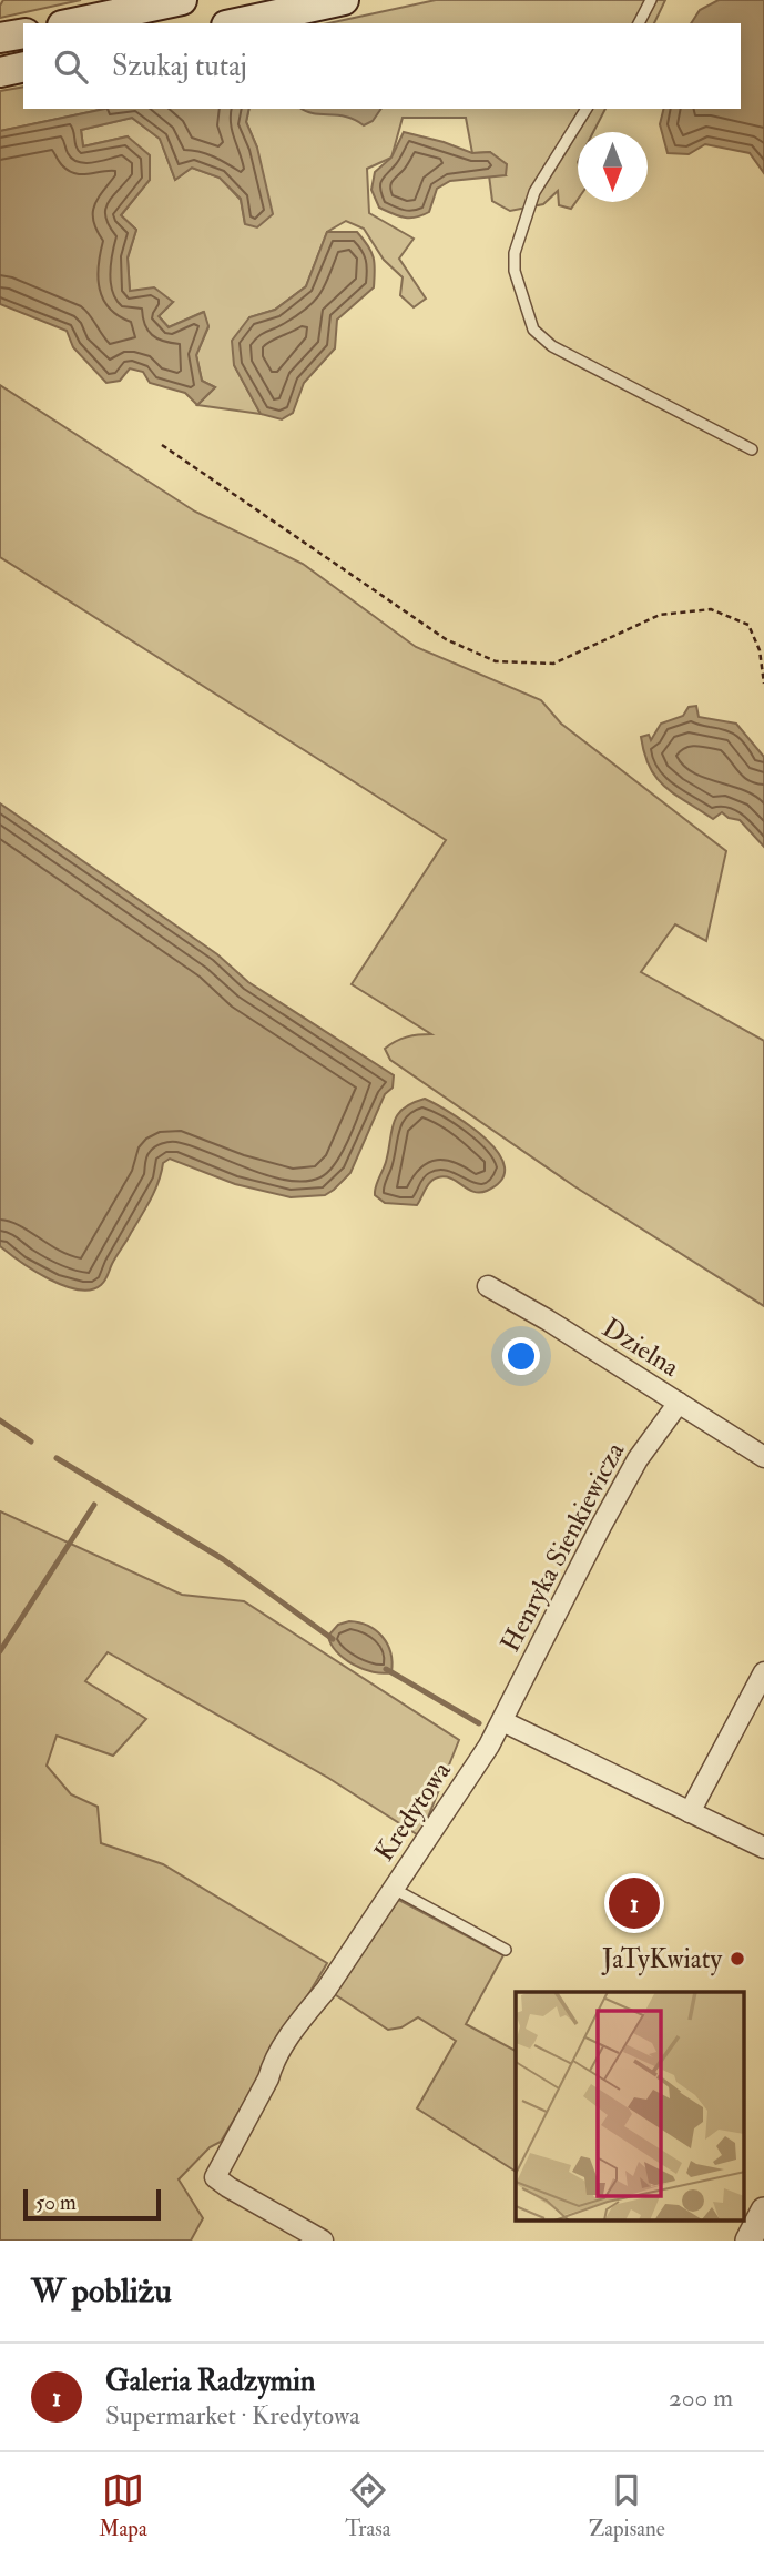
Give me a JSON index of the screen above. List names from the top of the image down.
{
  "streets": {
    "street": ["Dzielna", "Henryka Sienkiewicza", "Kredytowa"]
  },
  "crossings": [
    ["Dzielna", "Henryka Sienkiewicza"],
    ["Henryka Sienkiewicza", "Kredytowa"]
  ],
  "places": ["JaTyKwiaty"],
  "scale_bar": "50 m",
  "north": "bottom",
  "page": {
    "search": "Szukaj tutaj",
    "pins": "1",
    "scale": "50 m",
    "heading": "W pobliżu",
    "list": [
      {
        "mark": "1",
        "name": "Galeria Radzymin",
        "note": "Supermarket · Kredytowa",
        "value": "200 m"
      }
    ],
    "nav": ["Mapa", "Trasa", "Zapisane"]
  }
}
